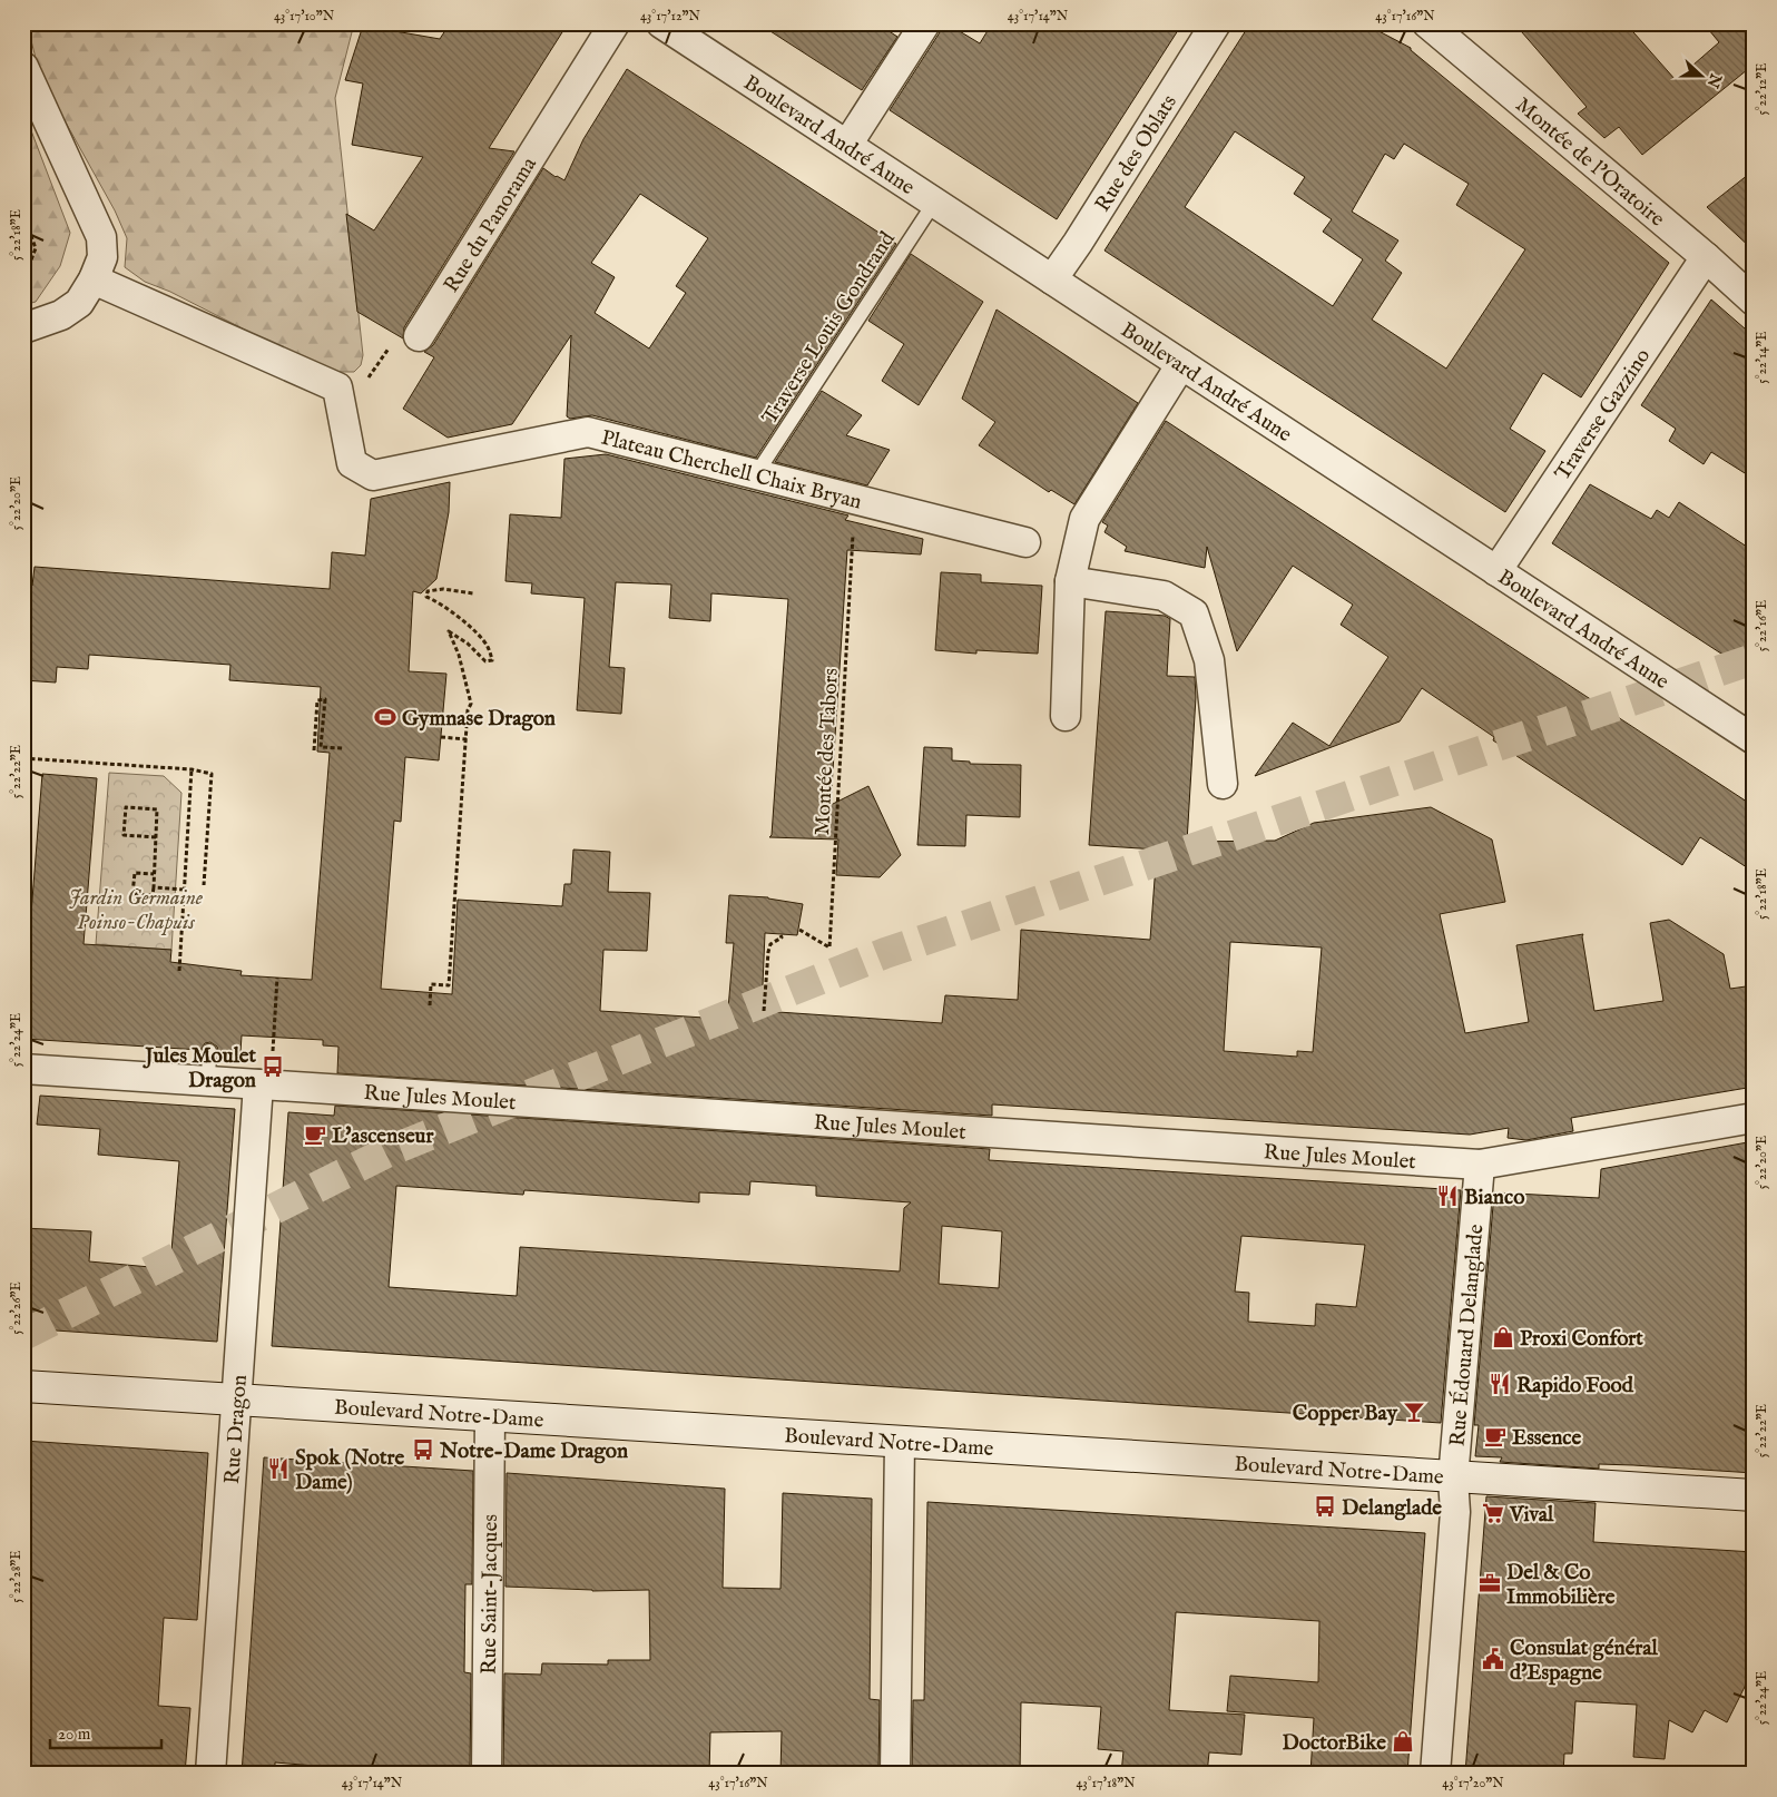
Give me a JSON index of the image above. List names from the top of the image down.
{
  "streets": {
    "street": [
      "Boulevard André Aune",
      "Rue des Oblats",
      "Montée de l'Oratoire",
      "Rue du Panorama",
      "Traverse Gazzino",
      "Plateau Cherchell Chaix Bryan",
      "Rue Jules Moulet",
      "Rue Édouard Delanglade",
      "Boulevard Notre-Dame",
      "Rue Dragon",
      "Rue Saint-Jacques"
    ],
    "lane": ["Traverse Louis Gondrand"],
    "path": ["Montée des Tabors"]
  },
  "crossings": [
    ["Boulevard André Aune", "Rue des Oblats"],
    ["Boulevard André Aune", "Traverse Louis Gondrand"],
    ["Boulevard André Aune", "Traverse Gazzino"],
    ["Montée de l'Oratoire", "Traverse Gazzino"],
    ["Traverse Louis Gondrand", "Plateau Cherchell Chaix Bryan"],
    ["Rue Jules Moulet", "Rue Édouard Delanglade"],
    ["Rue Jules Moulet", "Rue Dragon"],
    ["Rue Édouard Delanglade", "Boulevard Notre-Dame"],
    ["Boulevard Notre-Dame", "Rue Dragon"],
    ["Boulevard Notre-Dame", "Rue Saint-Jacques"]
  ],
  "parks": ["Jardin Germaine Poinso-Chapuis"],
  "places": {
    "sports": ["Gymnase Dragon"],
    "bus stop": ["Jules Moulet Dragon", "Notre-Dame Dragon", "Delanglade"],
    "cafe": ["L'ascenseur", "Essence"],
    "restaurant": ["Bianco", "Rapido Food", "Spok (Notre Dame)"],
    "shop": ["Proxi Confort", "DoctorBike"],
    "bar": ["Copper Bay"],
    "supermarket": ["Vival"],
    "office": ["Del & Co Immobilière"],
    "public building": ["Consulat général d'Espagne"]
  },
  "scale_bar": "20 m",
  "north": "right",
  "coordinates": [
    "43°17'10\"N",
    "43°17'12\"N",
    "43°17'14\"N",
    "43°17'16\"N",
    "5°22'12\"E",
    "5°22'18\"E",
    "5°22'14\"E",
    "5°22'20\"E",
    "5°22'16\"E",
    "5°22'22\"E",
    "5°22'24\"E",
    "5°22'26\"E",
    "5°22'28\"E",
    "43°17'18\"N",
    "43°17'20\"N"
  ]
}
